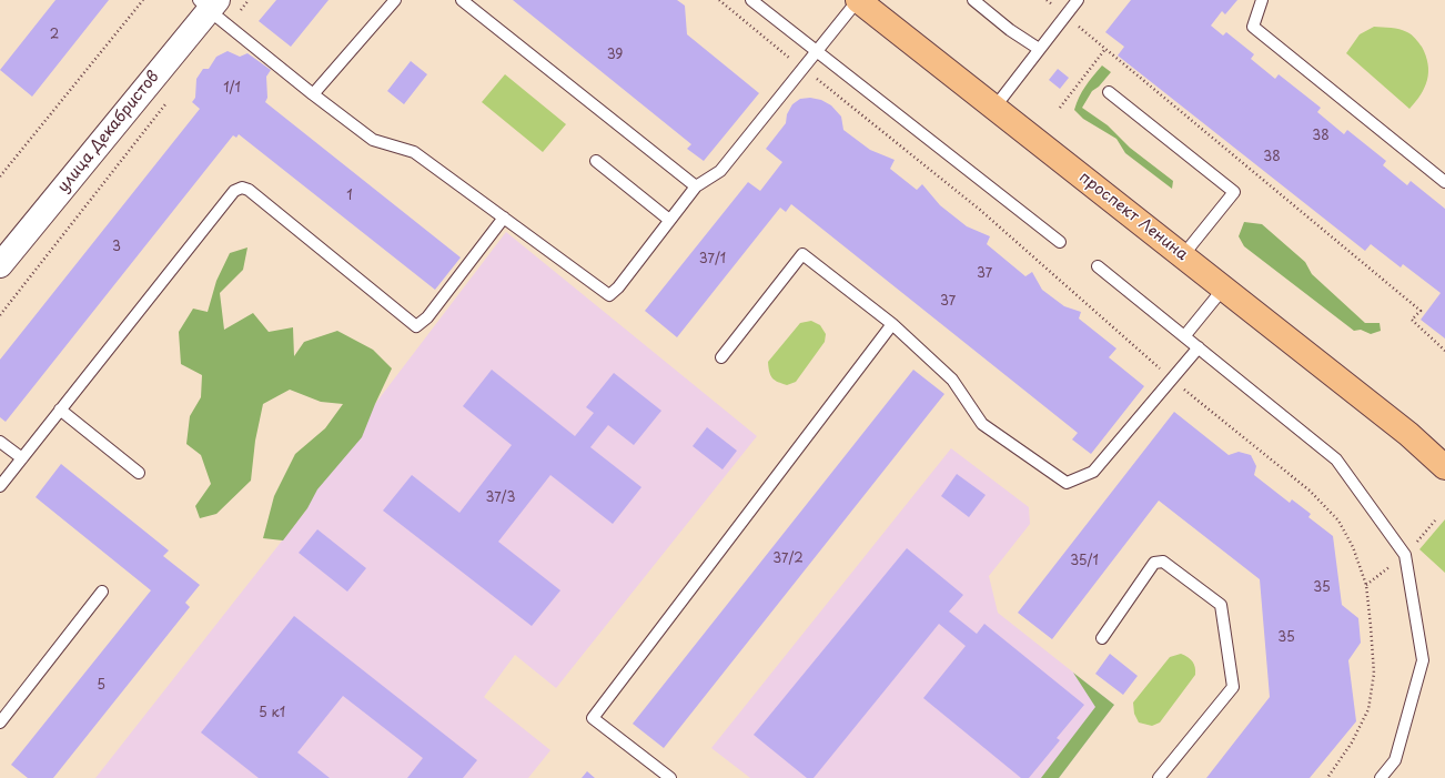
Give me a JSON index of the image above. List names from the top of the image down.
{
  "streets": {
    "main road": ["проспект Ленина"],
    "street": ["улица Декабристов"]
  },
  "house_numbers": [
    "2",
    "39",
    "1/1",
    "38",
    "38",
    "1",
    "3",
    "37/1",
    "37",
    "37",
    "37/3",
    "37/2",
    "35/1",
    "35",
    "35",
    "5",
    "5 к1"
  ]
}
